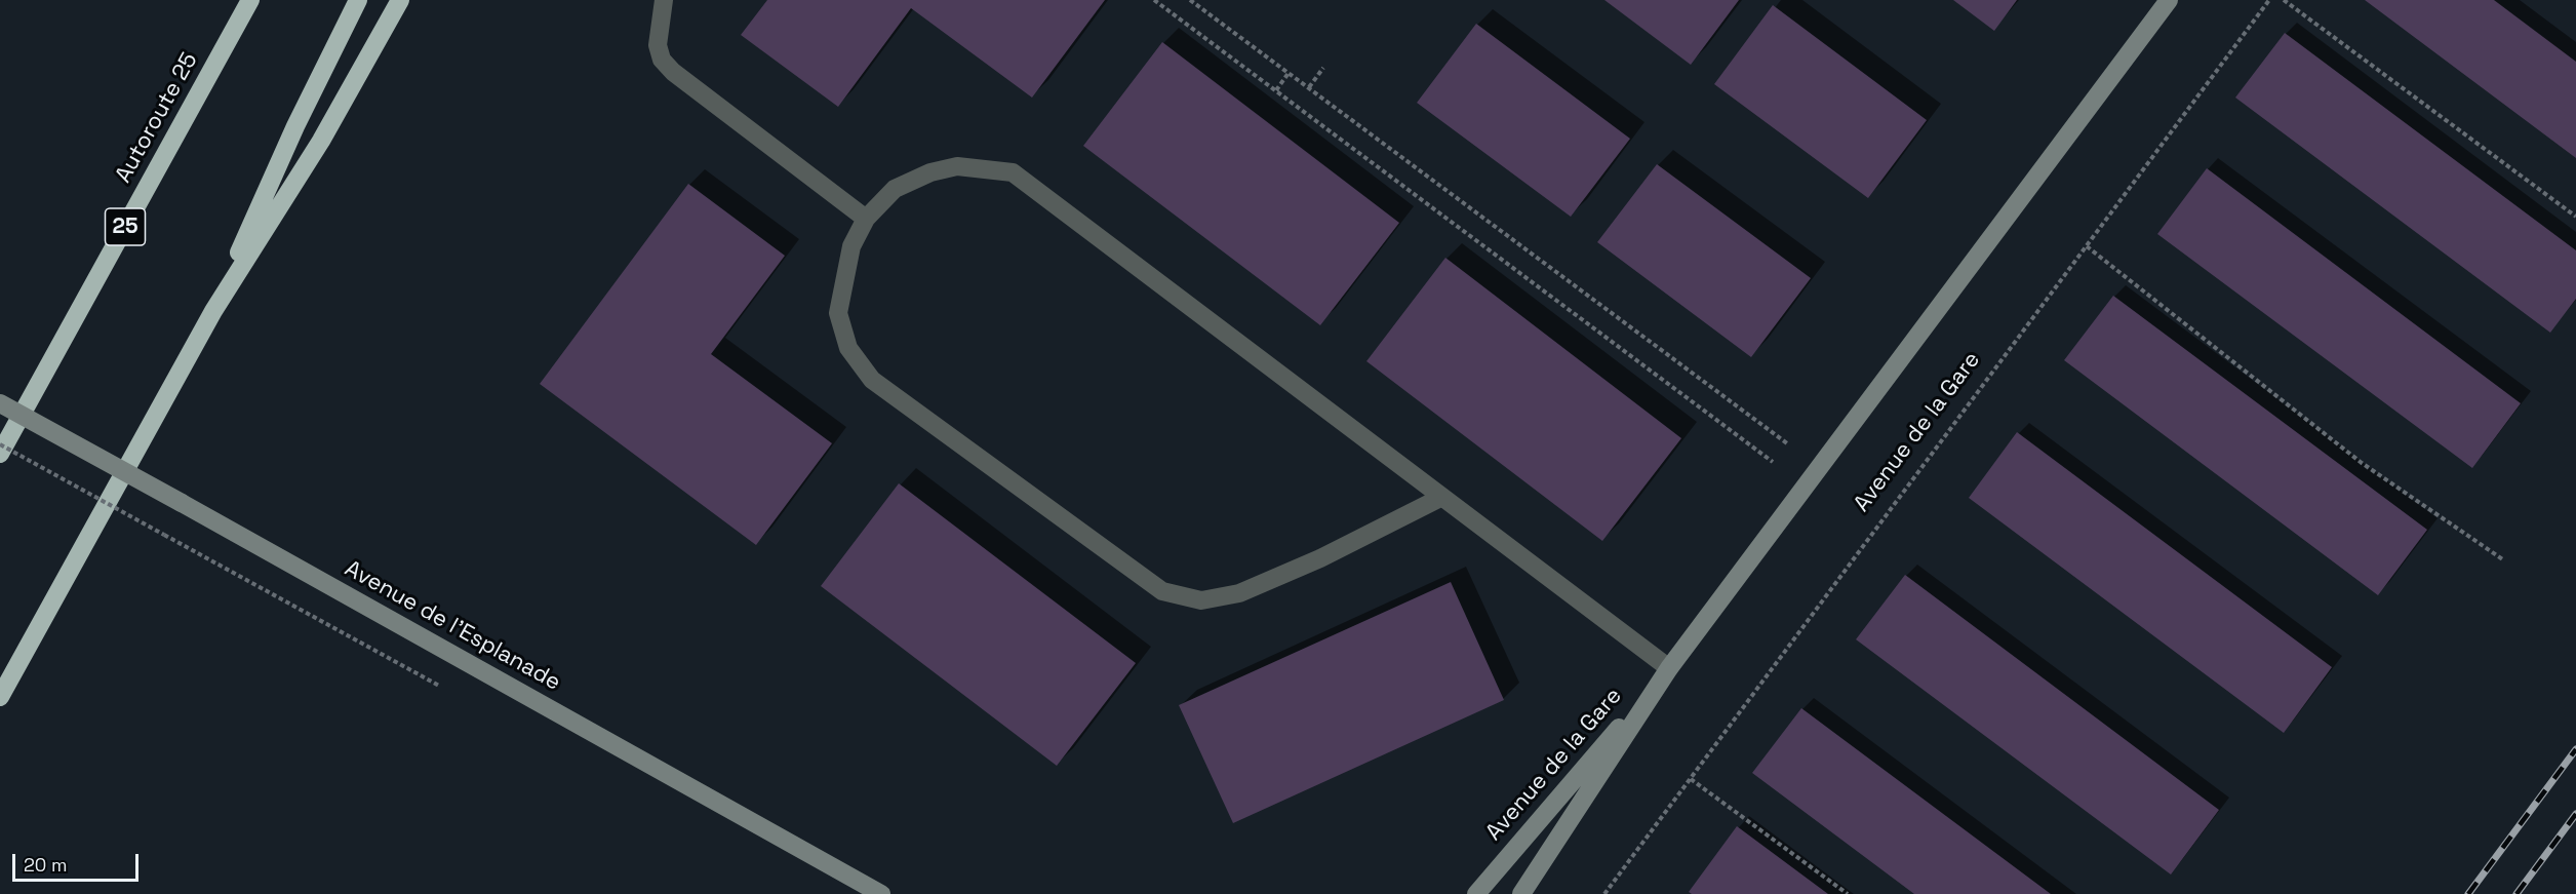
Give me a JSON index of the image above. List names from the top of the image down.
{
  "streets": {
    "highway": ["Autoroute 25", "25"],
    "street": ["Avenue de la Gare", "Avenue de l'Esplanade"]
  },
  "scale_bar": "20 m"
}
